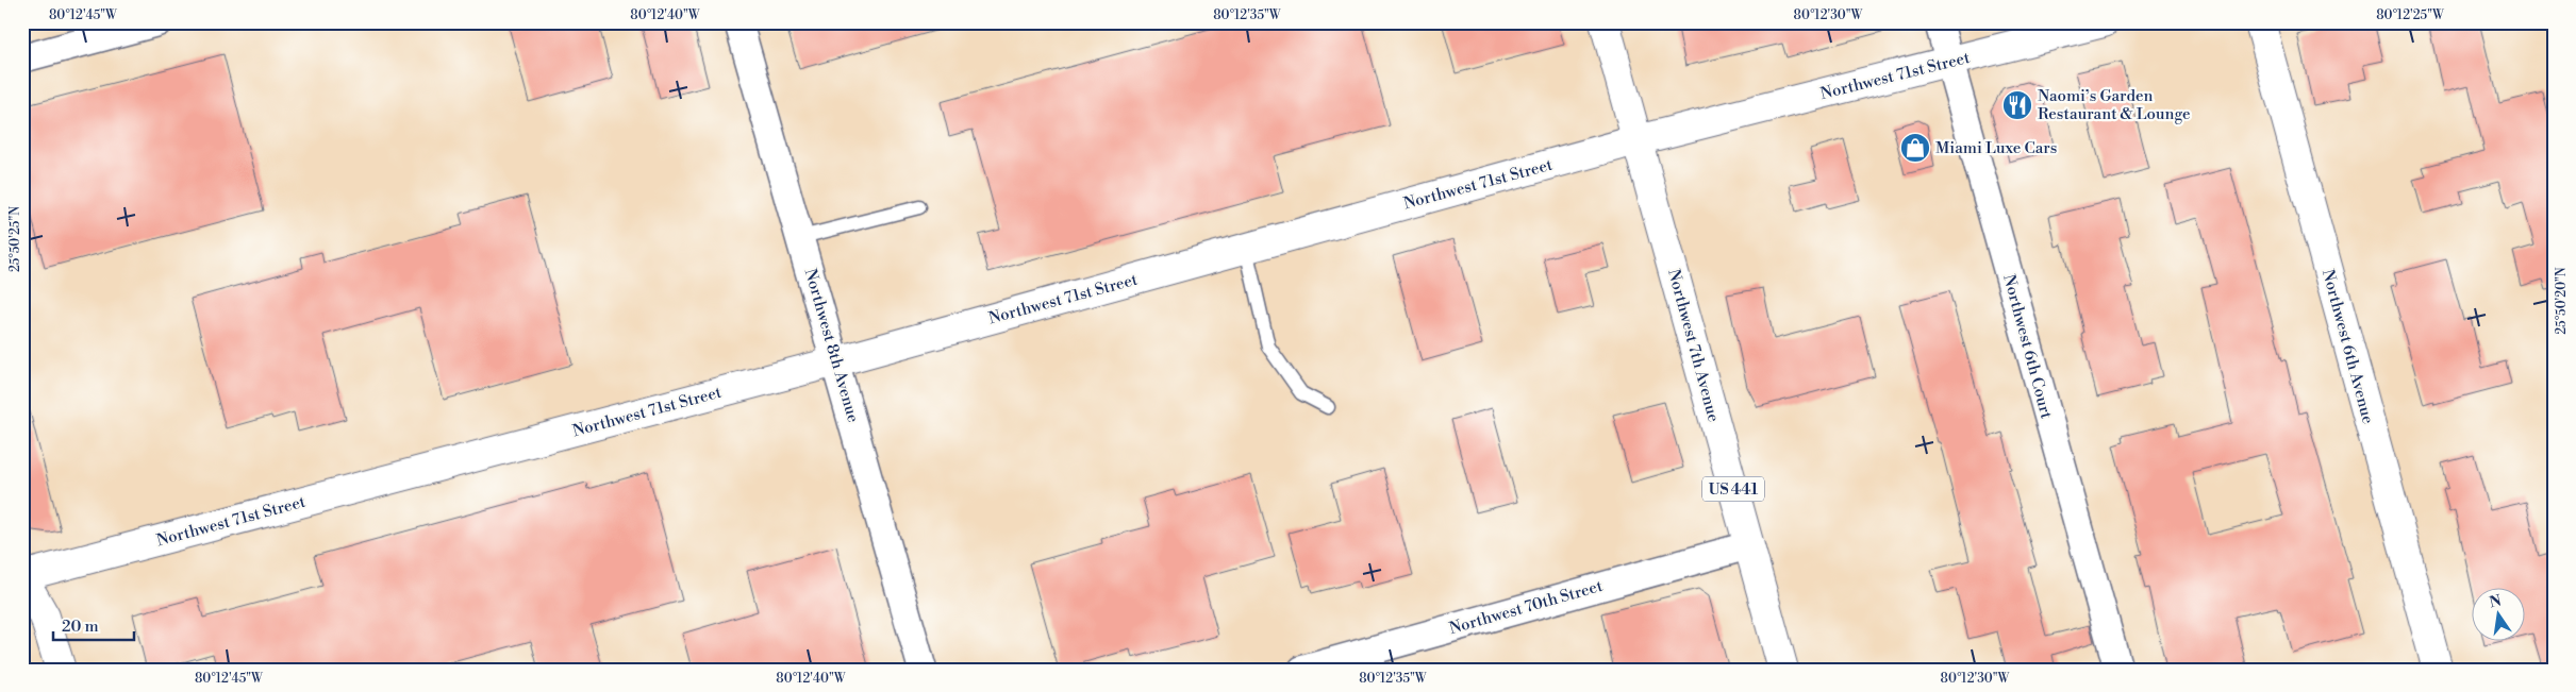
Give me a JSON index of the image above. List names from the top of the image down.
{
  "streets": {
    "street": [
      "Northwest 71st Street",
      "Northwest 8th Avenue",
      "Northwest 7th Avenue",
      "Northwest 6th Court",
      "Northwest 6th Avenue",
      "US 441",
      "Northwest 70th Street"
    ]
  },
  "crossings": [
    ["Northwest 71st Street", "Northwest 8th Avenue"],
    ["Northwest 71st Street", "Northwest 7th Avenue"],
    ["Northwest 71st Street", "Northwest 6th Court"],
    ["Northwest 7th Avenue", "Northwest 70th Street"]
  ],
  "places": {
    "restaurant": ["Naomi’s Garden Restaurant & Lounge"],
    "shop": ["Miami Luxe Cars"]
  },
  "scale_bar": "20 m",
  "north": "top",
  "coordinates": [
    "80°12'45\"W",
    "80°12'40\"W",
    "80°12'35\"W",
    "80°12'30\"W",
    "80°12'25\"W",
    "25°50'25\"N",
    "25°50'20\"N"
  ]
}
